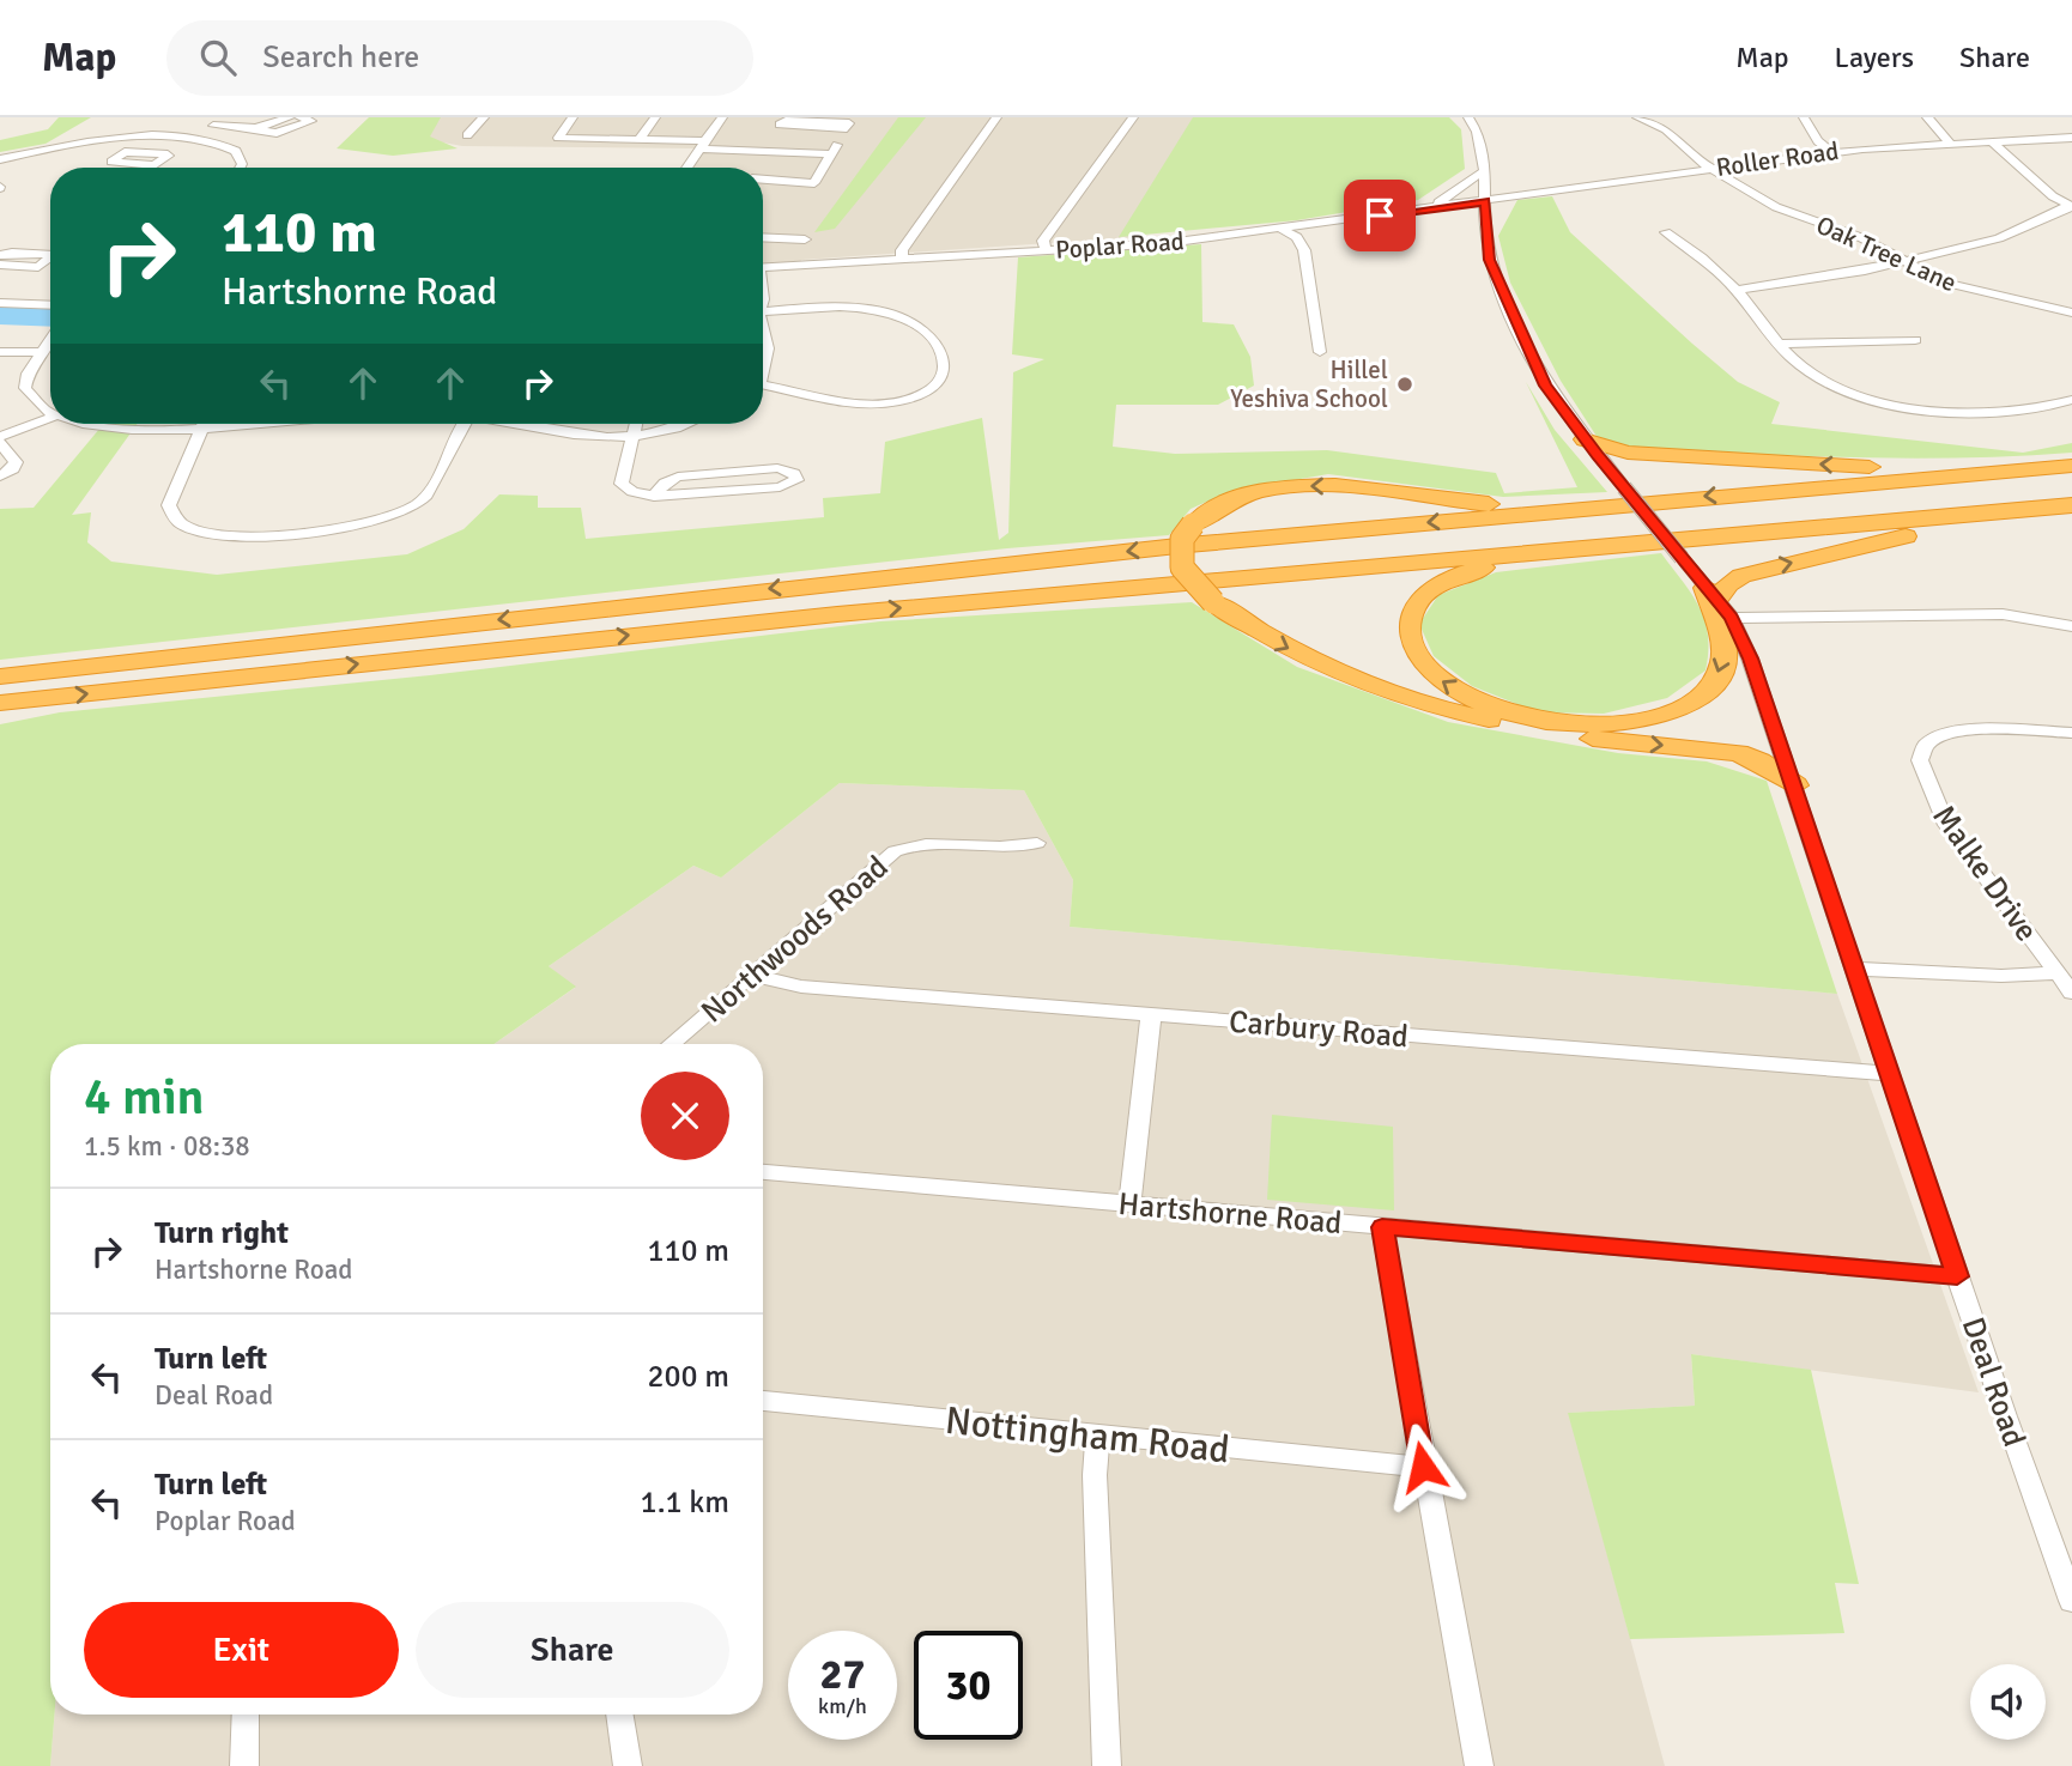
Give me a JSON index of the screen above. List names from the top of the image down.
{
  "streets": {
    "street": [
      "Roller Road",
      "Poplar Road",
      "Oak Tree Lane",
      "Malke Drive",
      "Northwoods Road",
      "Carbury Road",
      "Hartshorne Road",
      "Deal Road",
      "Nottingham Road"
    ]
  },
  "crossings": [
    ["Roller Road", "Poplar Road"],
    ["Roller Road", "Oak Tree Lane"],
    ["Roller Road", "Deal Road"],
    ["Poplar Road", "Deal Road"],
    ["Northwoods Road", "Carbury Road"],
    ["Carbury Road", "Deal Road"],
    ["Hartshorne Road", "Deal Road"]
  ],
  "places": ["Hillel Yeshiva School"],
  "page": {
    "header": "Map",
    "search": "Search here",
    "nav": ["Map", "Layers", "Share"],
    "turn": ["110 m", "Hartshorne Road"],
    "heading": ["4 min", "1.5 km · 08:38"],
    "list": [
      {
        "name": "Turn right",
        "note": "Hartshorne Road",
        "value": "110 m"
      },
      {
        "name": "Turn left",
        "note": "Deal Road",
        "value": "200 m"
      },
      {
        "name": "Turn left",
        "note": "Poplar Road",
        "value": "1.1 km"
      }
    ],
    "buttons": ["Exit", "Share"],
    "speed": "27 km/h",
    "limit": "30"
  }
}
